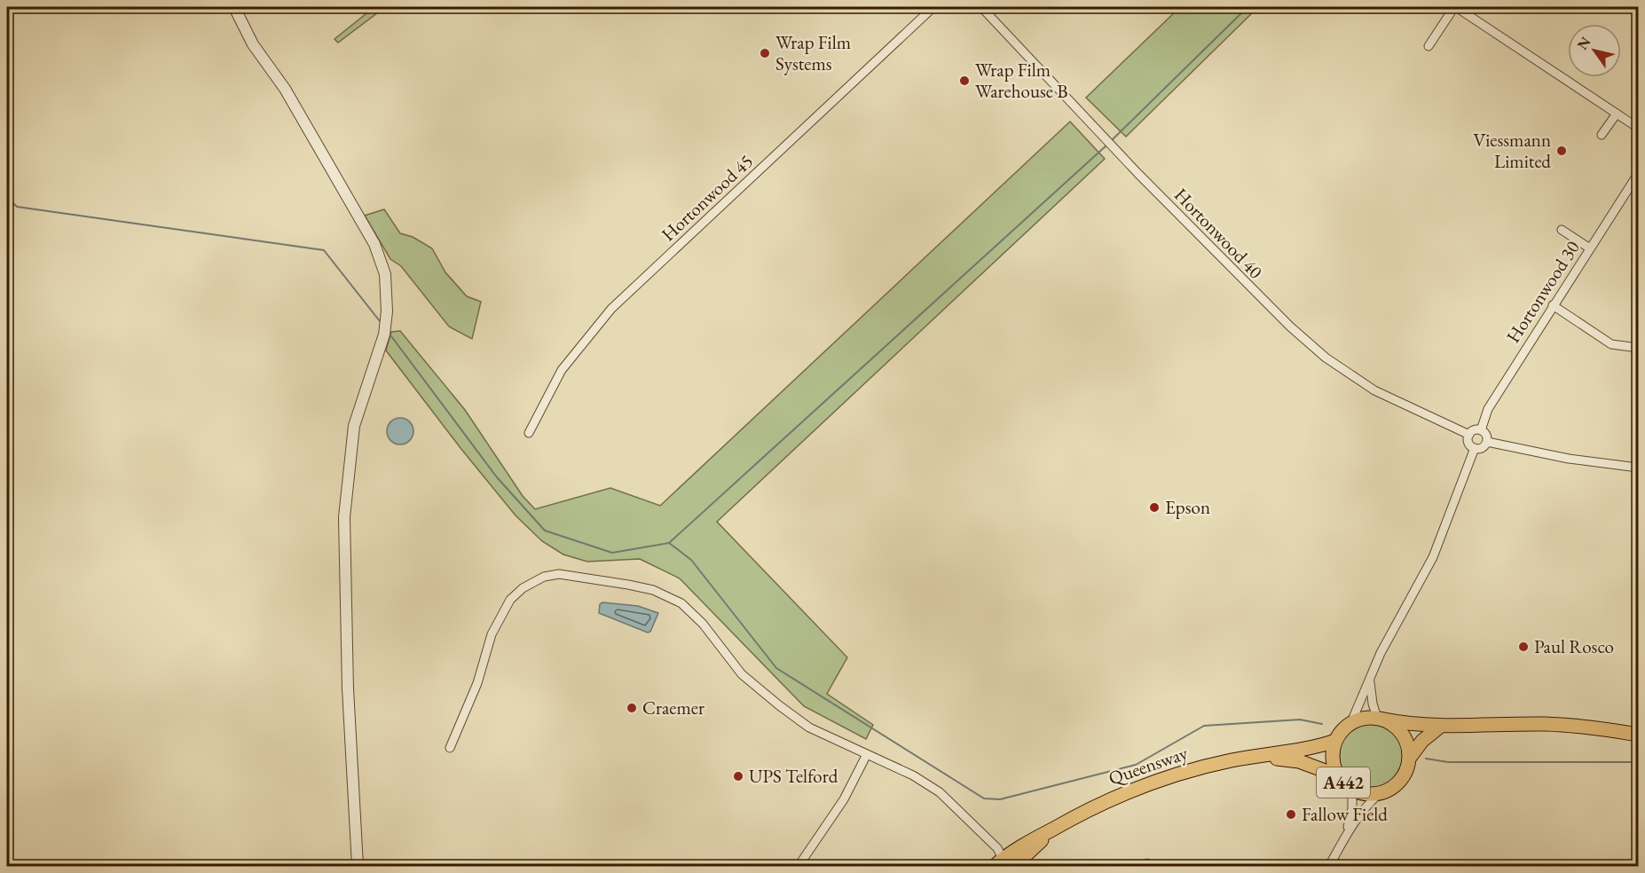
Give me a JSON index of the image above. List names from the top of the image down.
{
  "streets": {
    "main road": ["Queensway", "A442"],
    "street": ["Hortonwood 45", "Hortonwood 40", "Hortonwood 30"]
  },
  "crossings": [
    ["Hortonwood 40", "Hortonwood 30"],
    ["Queensway", "A442"]
  ],
  "places": [
    "Wrap Film Systems",
    "Wrap Film Warehouse B",
    "Viessmann Limited",
    "Epson",
    "Paul Rosco",
    "Craemer",
    "UPS Telford",
    "Fallow Field"
  ],
  "north": "top left"
}
